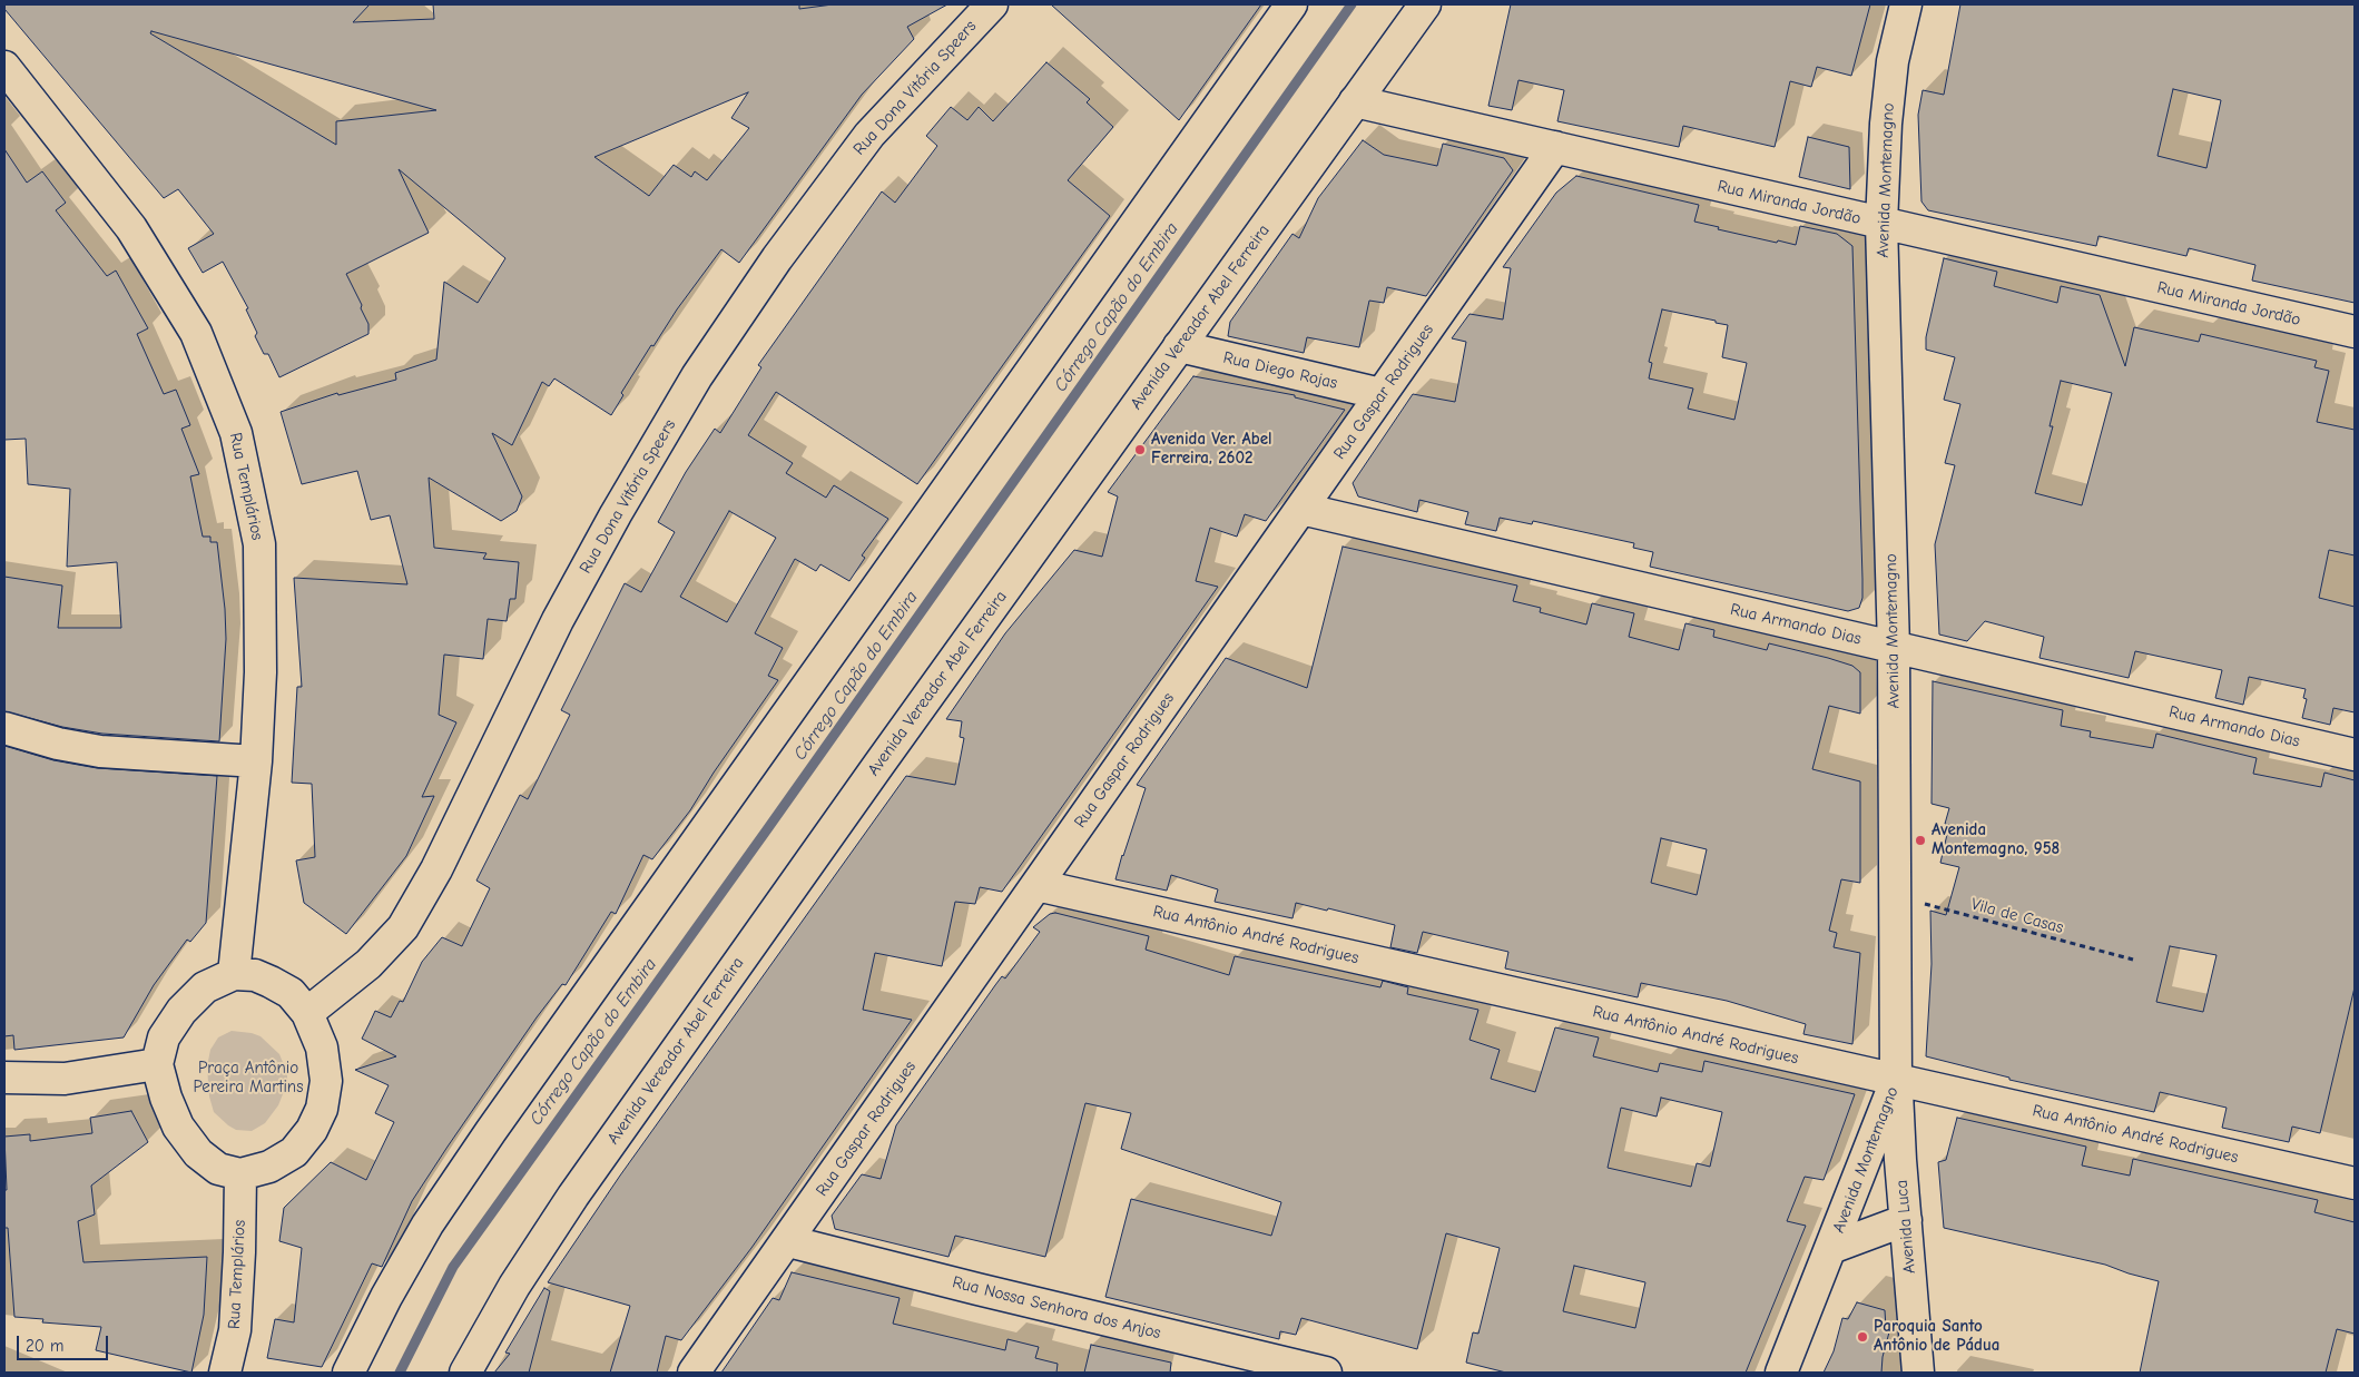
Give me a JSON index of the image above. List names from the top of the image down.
{
  "streets": {
    "street": [
      "Rua Dona Vitória Speers",
      "Avenida Montemagno",
      "Rua Miranda Jordão",
      "Avenida Vereador Abel Ferreira",
      "Rua Diego Rojas",
      "Rua Gaspar Rodrigues",
      "Rua Templários",
      "Rua Armando Dias",
      "Rua Antônio André Rodrigues",
      "Avenida Luca",
      "Rua Nossa Senhora dos Anjos"
    ],
    "path": ["Vila de Casas"]
  },
  "crossings": [
    ["Rua Dona Vitória Speers", "Rua Templários"],
    ["Avenida Montemagno", "Rua Miranda Jordão"],
    ["Avenida Montemagno", "Rua Armando Dias"],
    ["Avenida Montemagno", "Vila de Casas"],
    ["Avenida Montemagno", "Rua Antônio André Rodrigues"],
    ["Avenida Montemagno", "Avenida Luca"],
    ["Rua Miranda Jordão", "Avenida Vereador Abel Ferreira"],
    ["Rua Miranda Jordão", "Rua Gaspar Rodrigues"],
    ["Avenida Vereador Abel Ferreira", "Rua Diego Rojas"],
    ["Rua Diego Rojas", "Rua Gaspar Rodrigues"],
    ["Rua Gaspar Rodrigues", "Rua Armando Dias"],
    ["Rua Gaspar Rodrigues", "Rua Antônio André Rodrigues"],
    ["Rua Gaspar Rodrigues", "Rua Nossa Senhora dos Anjos"],
    ["Rua Antônio André Rodrigues", "Avenida Luca"]
  ],
  "water": ["Córrego Capão do Embira"],
  "parks": ["Praça Antônio Pereira Martins"],
  "places": ["Avenida Ver. Abel Ferreira, 2602", "Avenida Montemagno, 958", "Paroquia Santo Antônio de Pádua"],
  "scale_bar": "20 m"
}
